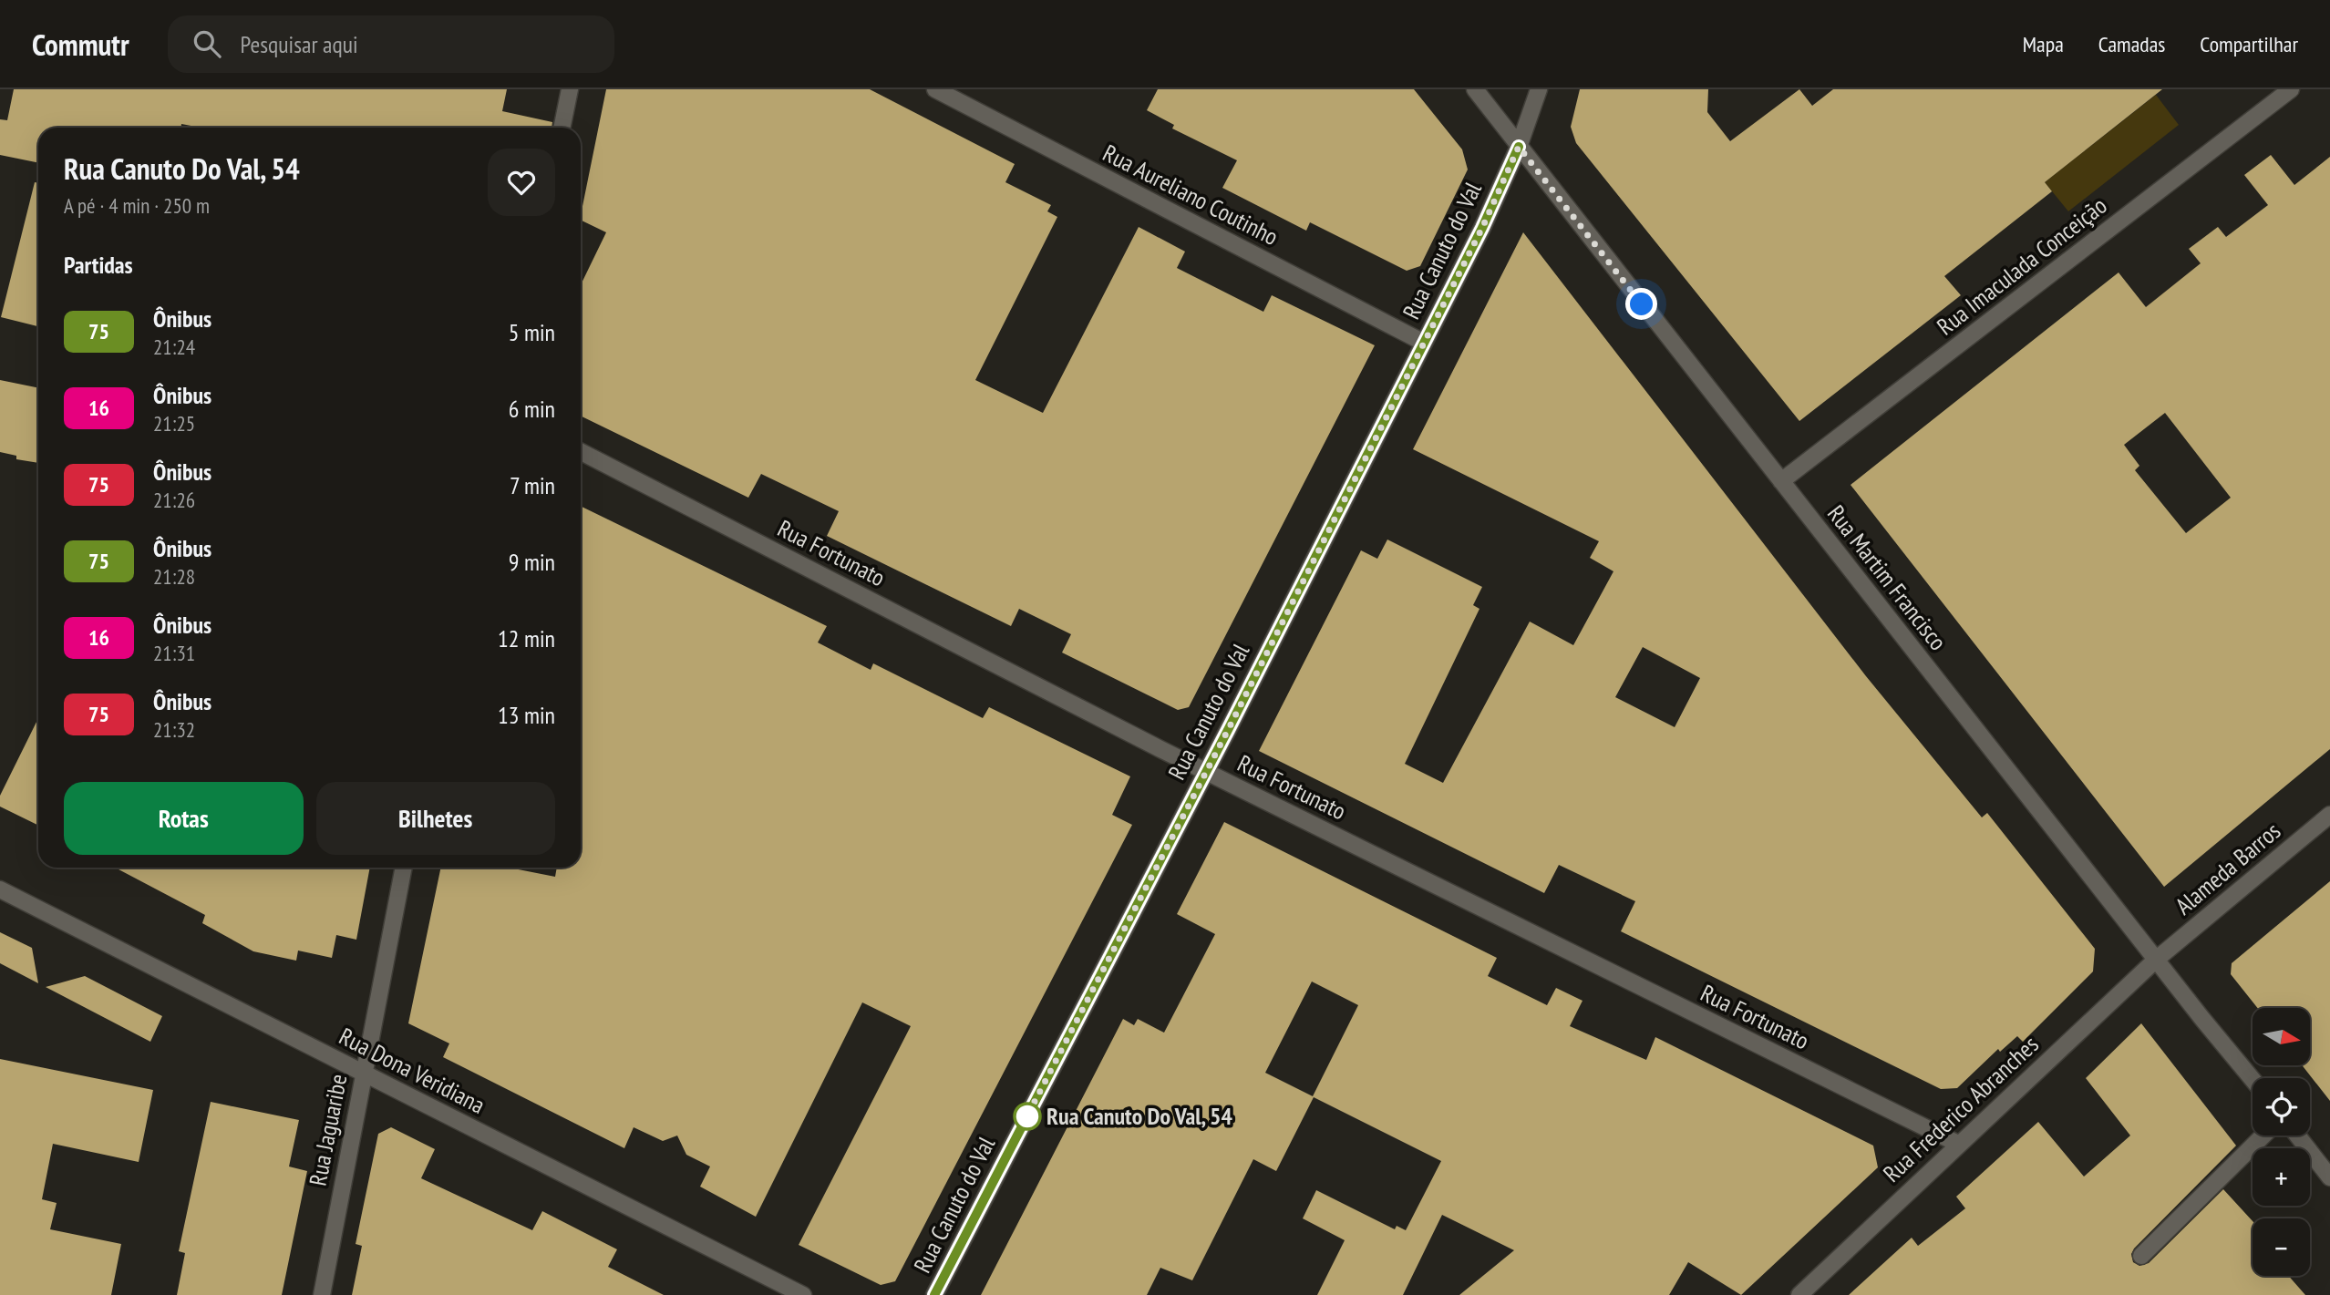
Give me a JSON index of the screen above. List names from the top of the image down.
{
  "streets": {
    "street": [
      "Rua Aureliano Coutinho",
      "Rua Canuto do Val",
      "Rua Imaculada Conceição",
      "Rua Fortunato",
      "Rua Martim Francisco",
      "Alameda Barros",
      "Rua Dona Veridiana",
      "Rua Frederico Abranches",
      "Rua Jaguaribe"
    ]
  },
  "crossings": [
    ["Rua Aureliano Coutinho", "Rua Canuto do Val"],
    ["Rua Canuto do Val", "Rua Fortunato"],
    ["Rua Canuto do Val", "Rua Martim Francisco"],
    ["Rua Imaculada Conceição", "Rua Martim Francisco"],
    ["Rua Fortunato", "Rua Frederico Abranches"],
    ["Rua Martim Francisco", "Alameda Barros"],
    ["Rua Martim Francisco", "Rua Frederico Abranches"],
    ["Alameda Barros", "Rua Frederico Abranches"],
    ["Rua Dona Veridiana", "Rua Jaguaribe"]
  ],
  "places": ["Rua Canuto Do Val, 54"],
  "lines": ["bus line 75"],
  "north": "right",
  "page": {
    "header": "Commutr",
    "search": "Pesquisar aqui",
    "nav": ["Mapa", "Camadas", "Compartilhar"],
    "heading": [
      ["Rua Canuto Do Val, 54", "A pé · 4 min · 250 m"],
      "Partidas"
    ],
    "list": [
      {
        "mark": "75",
        "name": "Ônibus",
        "note": "21:24",
        "value": "5 min"
      },
      {
        "mark": "16",
        "name": "Ônibus",
        "note": "21:25",
        "value": "6 min"
      },
      {
        "mark": "75",
        "name": "Ônibus",
        "note": "21:26",
        "value": "7 min"
      },
      {
        "mark": "75",
        "name": "Ônibus",
        "note": "21:28",
        "value": "9 min"
      },
      {
        "mark": "16",
        "name": "Ônibus",
        "note": "21:31",
        "value": "12 min"
      },
      {
        "mark": "75",
        "name": "Ônibus",
        "note": "21:32",
        "value": "13 min"
      }
    ],
    "buttons": ["Rotas", "Bilhetes"],
    "map_buttons": ["+", "−"]
  }
}
